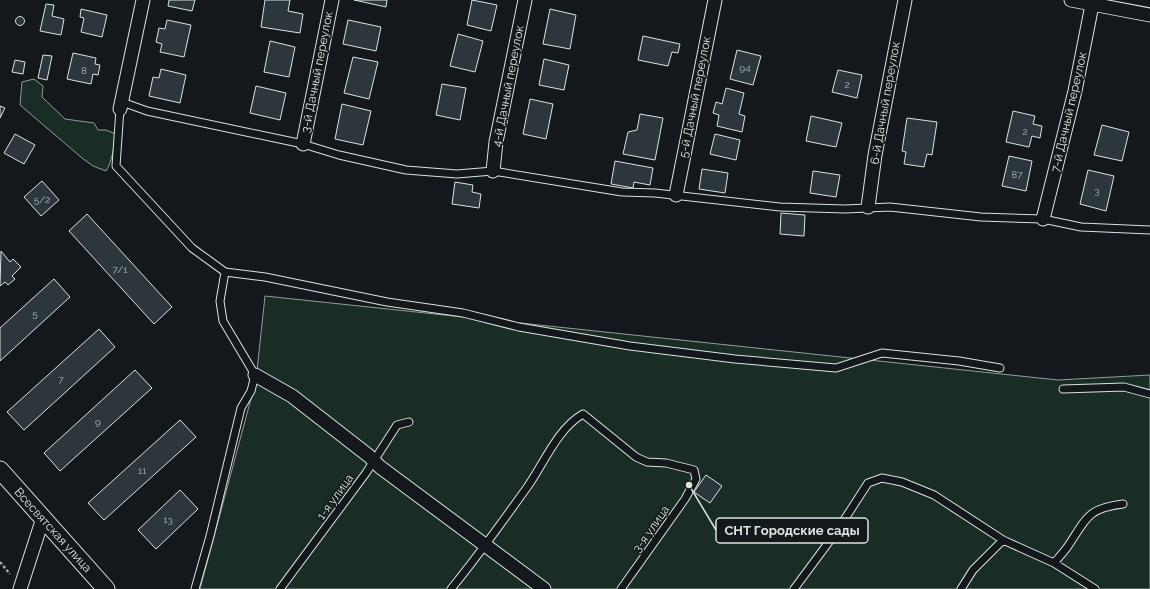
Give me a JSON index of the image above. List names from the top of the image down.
{
  "streets": {
    "street": [
      "3-й Дачный переулок",
      "4-й Дачный переулок",
      "5-й Дачный переулок",
      "6-й Дачный переулок",
      "7-й Дачный переулок",
      "Всесвятская улица"
    ],
    "lane": ["1-я улица", "3-я улица"]
  },
  "places": ["СНТ Городские сады"],
  "house_numbers": [
    "94",
    "8",
    "2",
    "2",
    "87",
    "3",
    "5/2",
    "7/1",
    "5",
    "7",
    "9",
    "11",
    "13"
  ]
}
